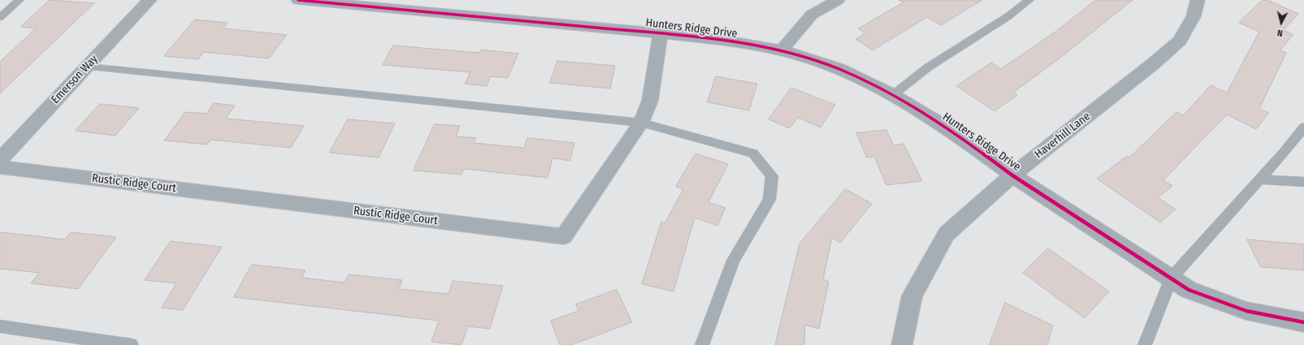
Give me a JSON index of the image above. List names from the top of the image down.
{
  "streets": {
    "street": [
      "Hunters Ridge Drive",
      "Emerson Way",
      "Haverhill Lane",
      "Rustic Ridge Court"
    ]
  },
  "crossings": [
    ["Hunters Ridge Drive", "Haverhill Lane"],
    ["Hunters Ridge Drive", "Rustic Ridge Court"]
  ],
  "north": "bottom"
}
